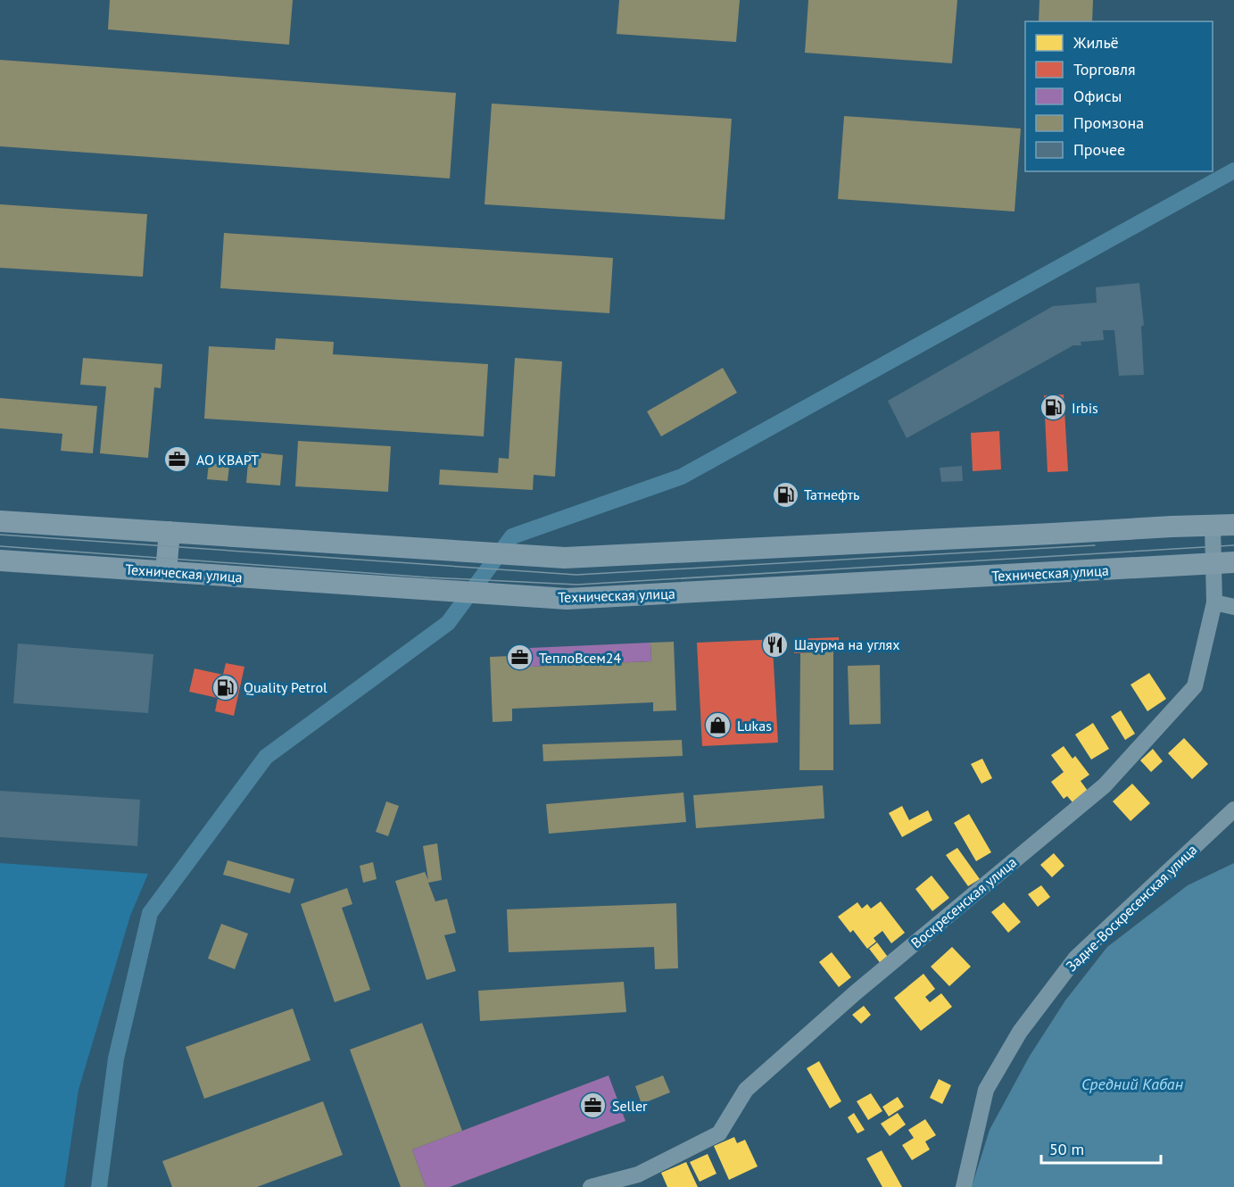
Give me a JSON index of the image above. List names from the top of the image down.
{
  "streets": {
    "main road": ["Техническая улица"],
    "street": ["Воскресенская улица", "Задне-Воскресенская улица"]
  },
  "crossings": [
    ["Техническая улица", "Воскресенская улица"]
  ],
  "water": ["Средний Кабан"],
  "places": {
    "fuel station": ["Irbis", "Татнефть", "Quality Petrol"],
    "office": ["АО КВАРТ", "ТеплоВсем24", "Seller"],
    "restaurant": ["Шаурма на углях"],
    "shop": ["Lukas"]
  },
  "legend": [
    "Жильё",
    "Торговля",
    "Офисы",
    "Промзона",
    "Прочее"
  ],
  "scale_bar": "50 m"
}
